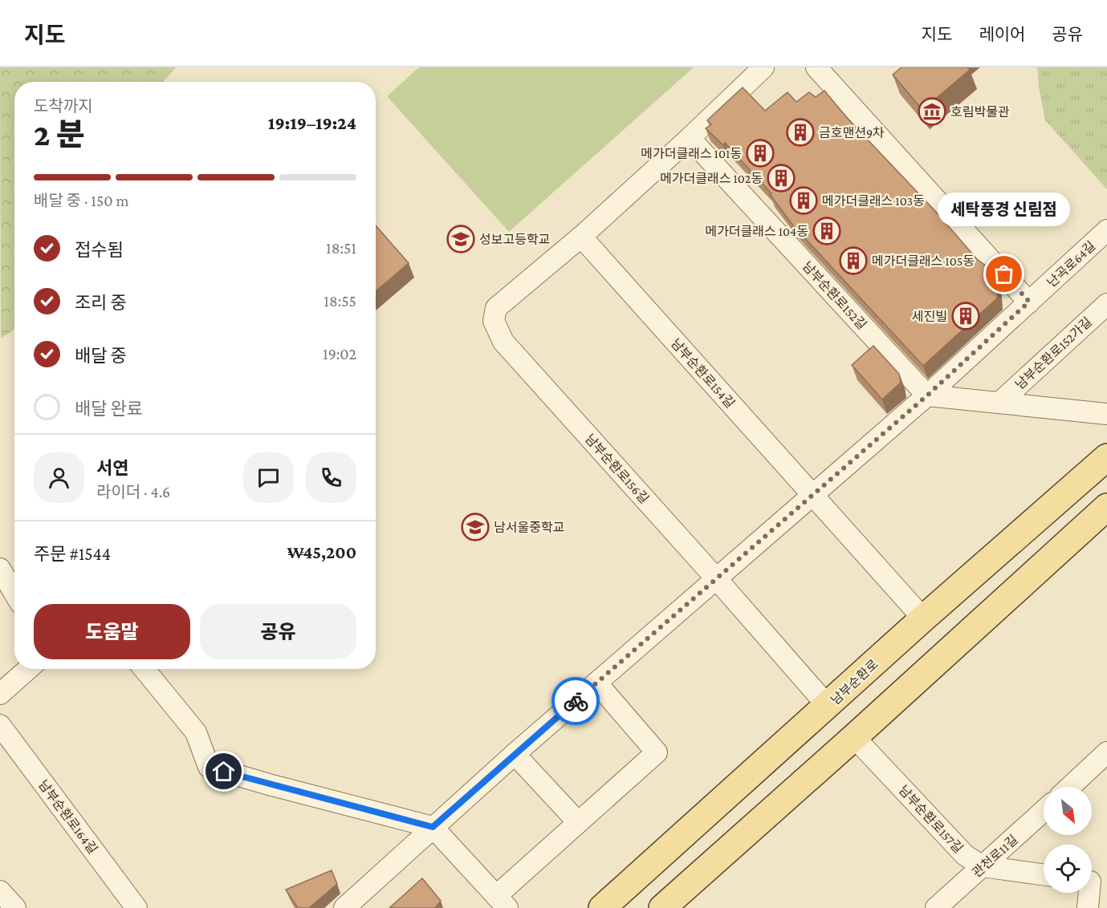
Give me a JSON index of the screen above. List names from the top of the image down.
{
  "streets": {
    "main road": ["남부순환로"],
    "street": [
      "난곡로64길",
      "남부순환로152길",
      "남부순환로152가길",
      "남부순환로154길",
      "남부순환로156길",
      "남부순환로164길",
      "남부순환로157길",
      "관천로11길"
    ]
  },
  "crossings": [
    ["난곡로64길", "남부순환로152길"],
    ["난곡로64길", "남부순환로154길"],
    ["난곡로64길", "남부순환로156길"],
    ["남부순환로154길", "남부순환로156길"],
    ["남부순환로154길", "남부순환로"],
    ["남부순환로156길", "남부순환로"],
    ["남부순환로157길", "관천로11길"]
  ],
  "places": {
    "museum": ["호림박물관"],
    "building": [
      "금호맨션9차",
      "메가더클래스 101동",
      "메가더클래스 102동",
      "메가더클래스 103동",
      "메가더클래스 104동",
      "메가더클래스 105동",
      "세진빌"
    ],
    "school or university": ["성보고등학교", "남서울중학교"],
    "other": ["세탁풍경 신림점"]
  },
  "north": "bottom right",
  "page": {
    "header": "지도",
    "nav": ["지도", "레이어", "공유"],
    "heading": ["2 분", "도착까지", "19:19–19:24"],
    "panel": [
      "서연",
      "라이더 · 4.6",
      "주문 #1544",
      "₩45,200"
    ],
    "bar": "배달 중 · 150 m",
    "bubble": "세탁풍경 신림점",
    "list": [
      ["접수됨", "18:51"],
      ["조리 중", "18:55"],
      ["배달 중", "19:02"],
      "배달 완료"
    ],
    "buttons": ["도움말", "공유"]
  }
}
